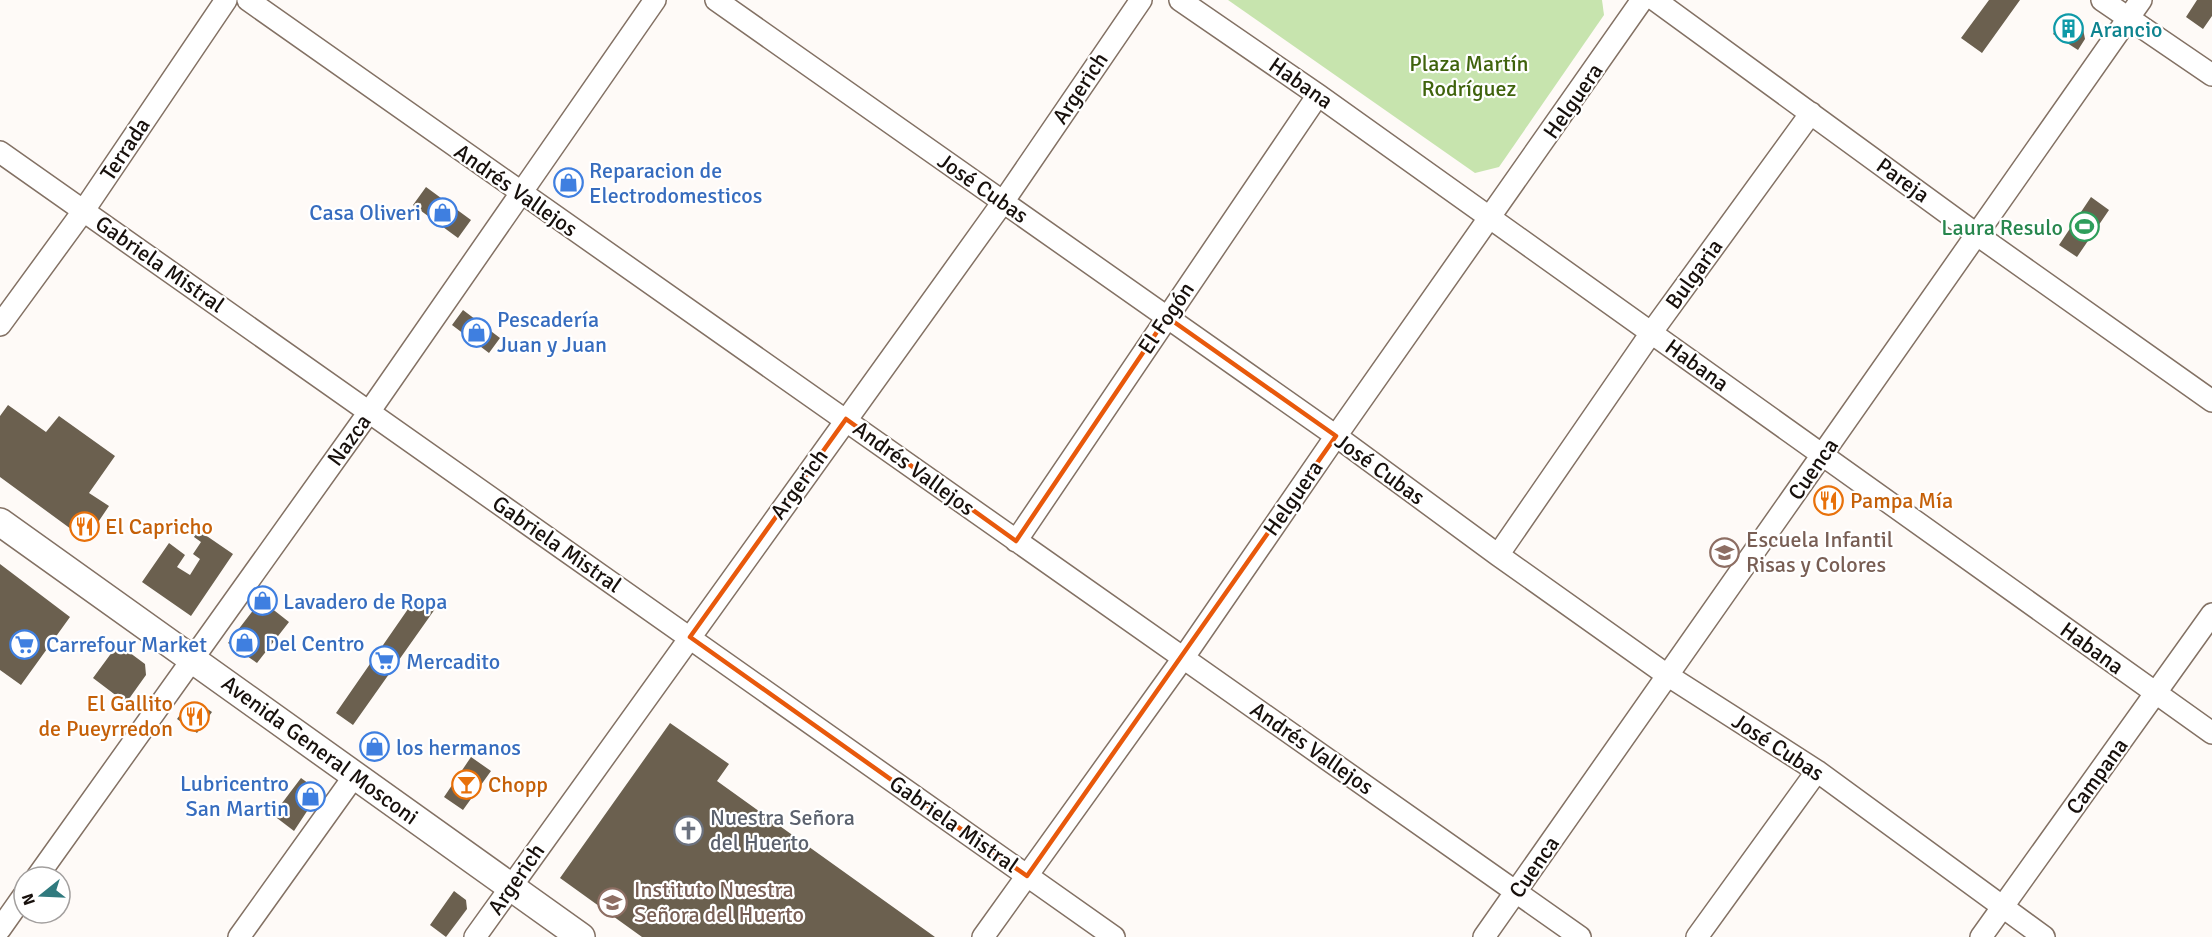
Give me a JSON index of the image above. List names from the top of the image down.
{
  "streets": {
    "main road": ["Avenida General Mosconi"],
    "street": [
      "Habana",
      "Argerich",
      "Helguera",
      "Terrada",
      "Pareja",
      "José Cubas",
      "Andrés Vallejos",
      "Gabriela Mistral",
      "Bulgaria",
      "El Fogón",
      "Nazca",
      "Cuenca",
      "Campana"
    ]
  },
  "crossings": [
    ["Habana", "Helguera"],
    ["Habana", "Bulgaria"],
    ["Habana", "El Fogón"],
    ["Habana", "Cuenca"],
    ["Habana", "Campana"],
    ["Argerich", "José Cubas"],
    ["Argerich", "Andrés Vallejos"],
    ["Argerich", "Gabriela Mistral"],
    ["Argerich", "Avenida General Mosconi"],
    ["Helguera", "José Cubas"],
    ["Helguera", "Andrés Vallejos"],
    ["Helguera", "Gabriela Mistral"],
    ["Terrada", "Gabriela Mistral"],
    ["Pareja", "Bulgaria"],
    ["Pareja", "Cuenca"],
    ["José Cubas", "Bulgaria"],
    ["José Cubas", "El Fogón"],
    ["José Cubas", "Cuenca"],
    ["José Cubas", "Campana"],
    ["Andrés Vallejos", "El Fogón"],
    ["Andrés Vallejos", "Nazca"],
    ["Andrés Vallejos", "Cuenca"],
    ["Gabriela Mistral", "Nazca"],
    ["Nazca", "Avenida General Mosconi"]
  ],
  "parks": ["Plaza Martín Rodríguez"],
  "places": {
    "building": ["Arancio"],
    "shop": [
      "Reparacion de Electrodomesticos",
      "Casa Oliveri",
      "Pescadería Juan y Juan",
      "Lavadero de Ropa",
      "Del Centro",
      "los hermanos",
      "Lubricentro San Martin"
    ],
    "sports": ["Laura Resulo"],
    "restaurant": ["Pampa Mía", "El Capricho", "El Gallito de Pueyrredon"],
    "school or university": ["Escuela Infantil Risas y Colores", "Instituto Nuestra Señora del Huerto"],
    "supermarket": ["Carrefour Market", "Mercadito"],
    "bar": ["Chopp"],
    "church": ["Nuestra Señora del Huerto"]
  },
  "north": "left"
}
